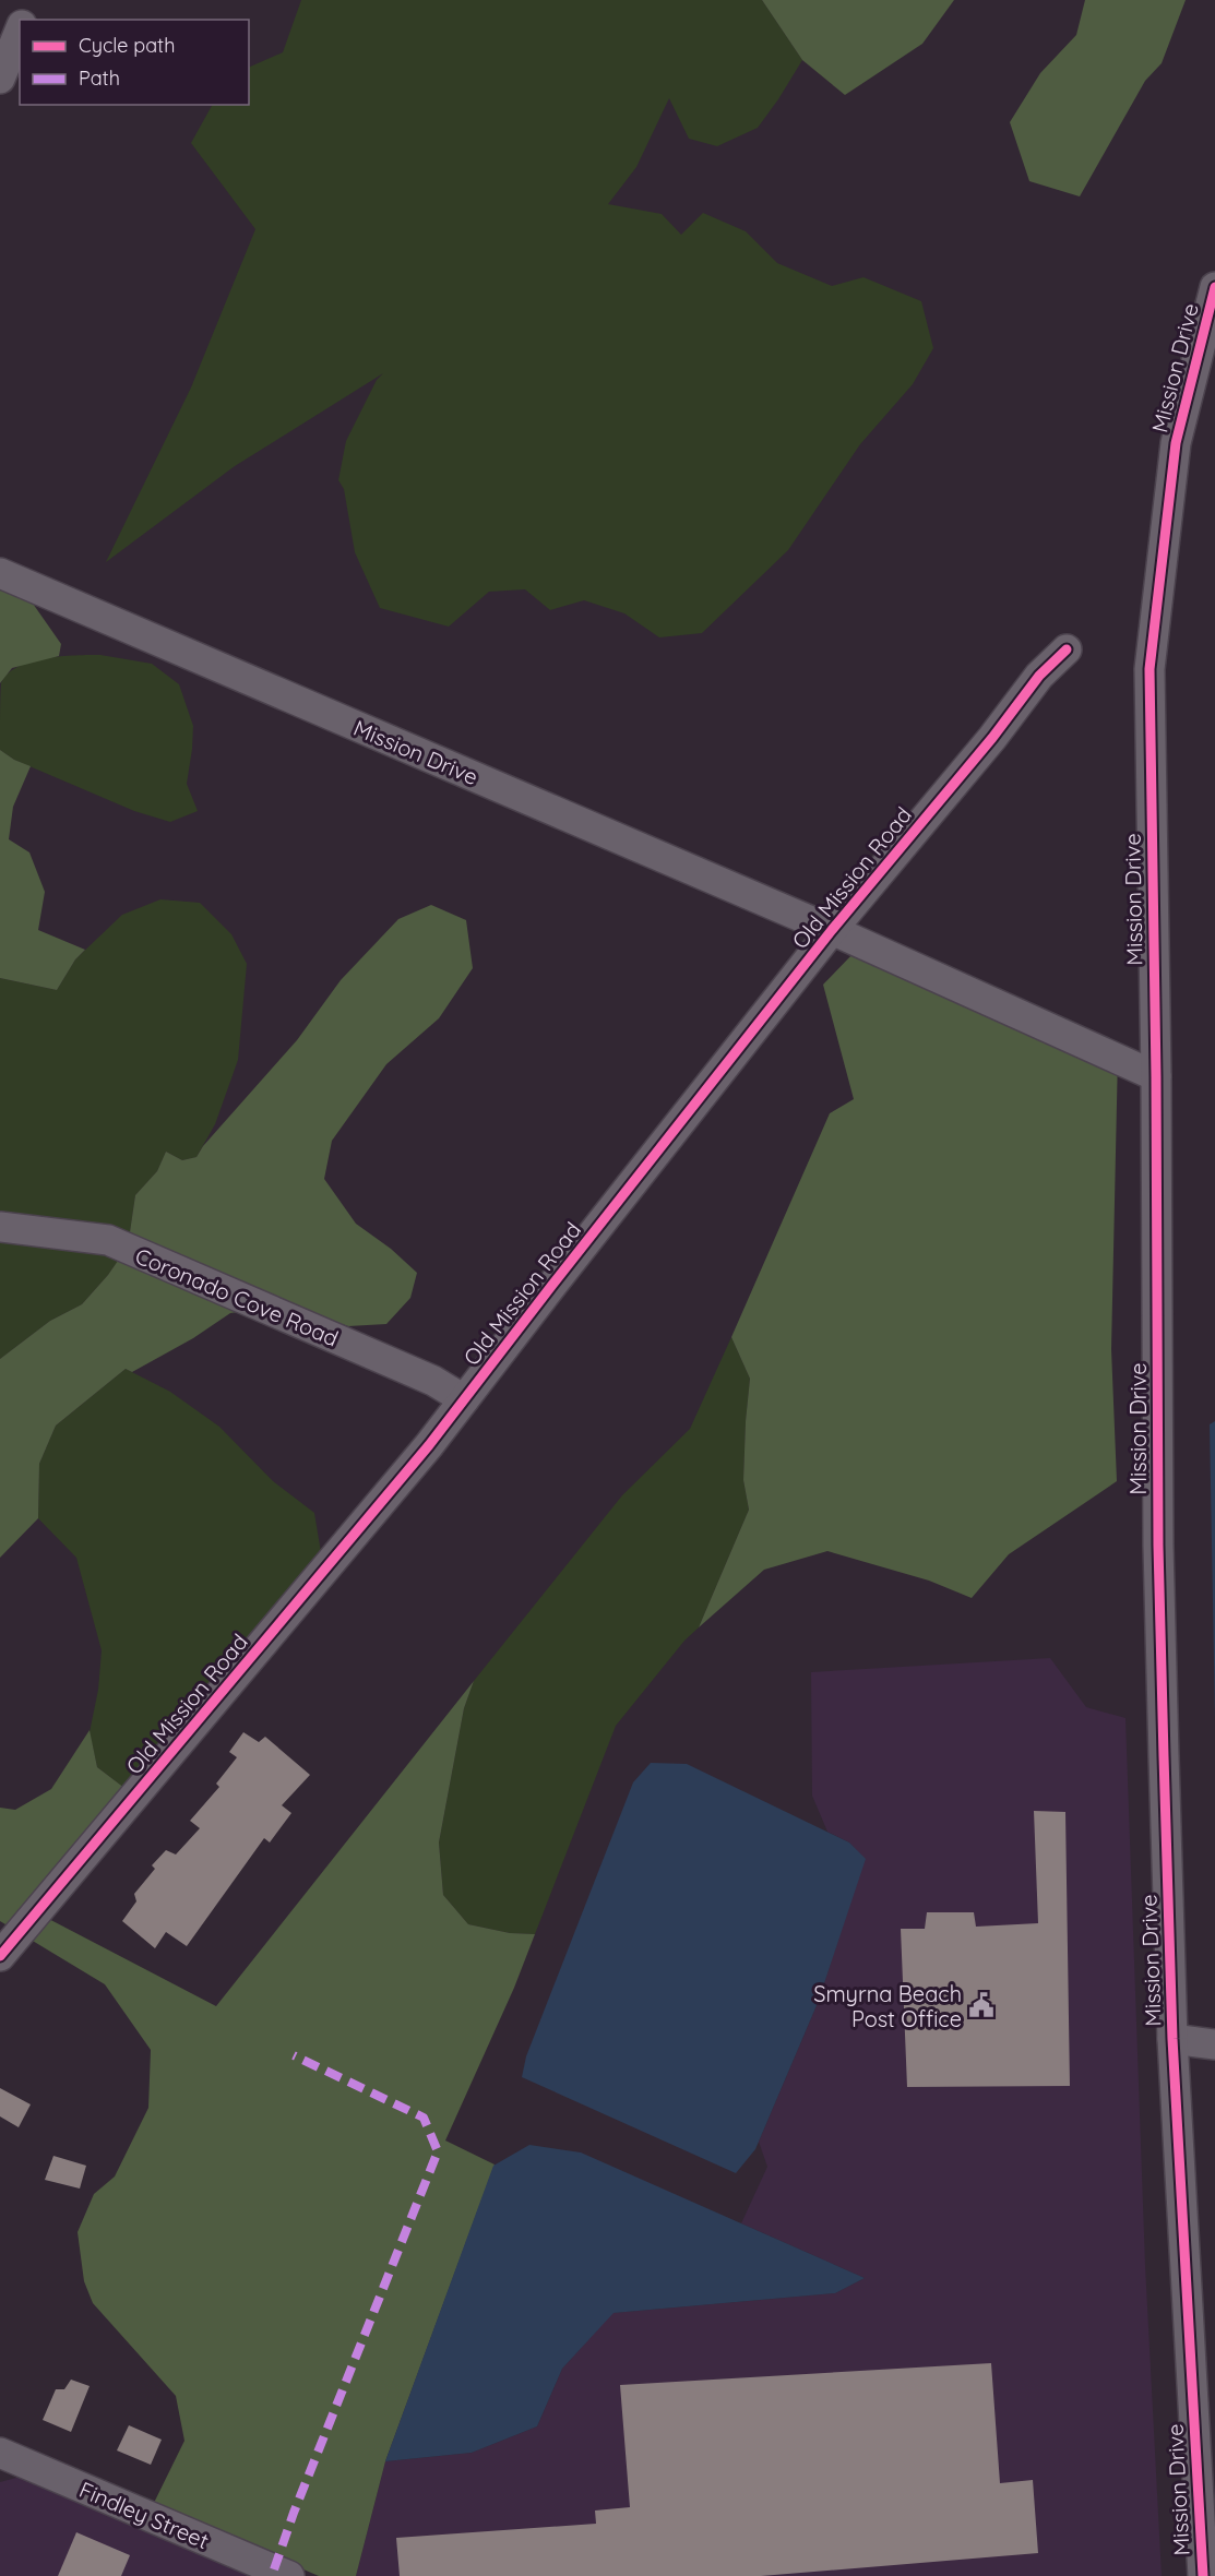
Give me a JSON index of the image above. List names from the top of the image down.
{
  "streets": {
    "street": [
      "Mission Drive",
      "Old Mission Road",
      "Coronado Cove Road",
      "Findley Street"
    ]
  },
  "crossings": [
    ["Mission Drive", "Old Mission Road"],
    ["Old Mission Road", "Coronado Cove Road"]
  ],
  "places": {
    "public building": ["Smyrna Beach Post Office"]
  },
  "legend": ["Cycle path", "Path"]
}
